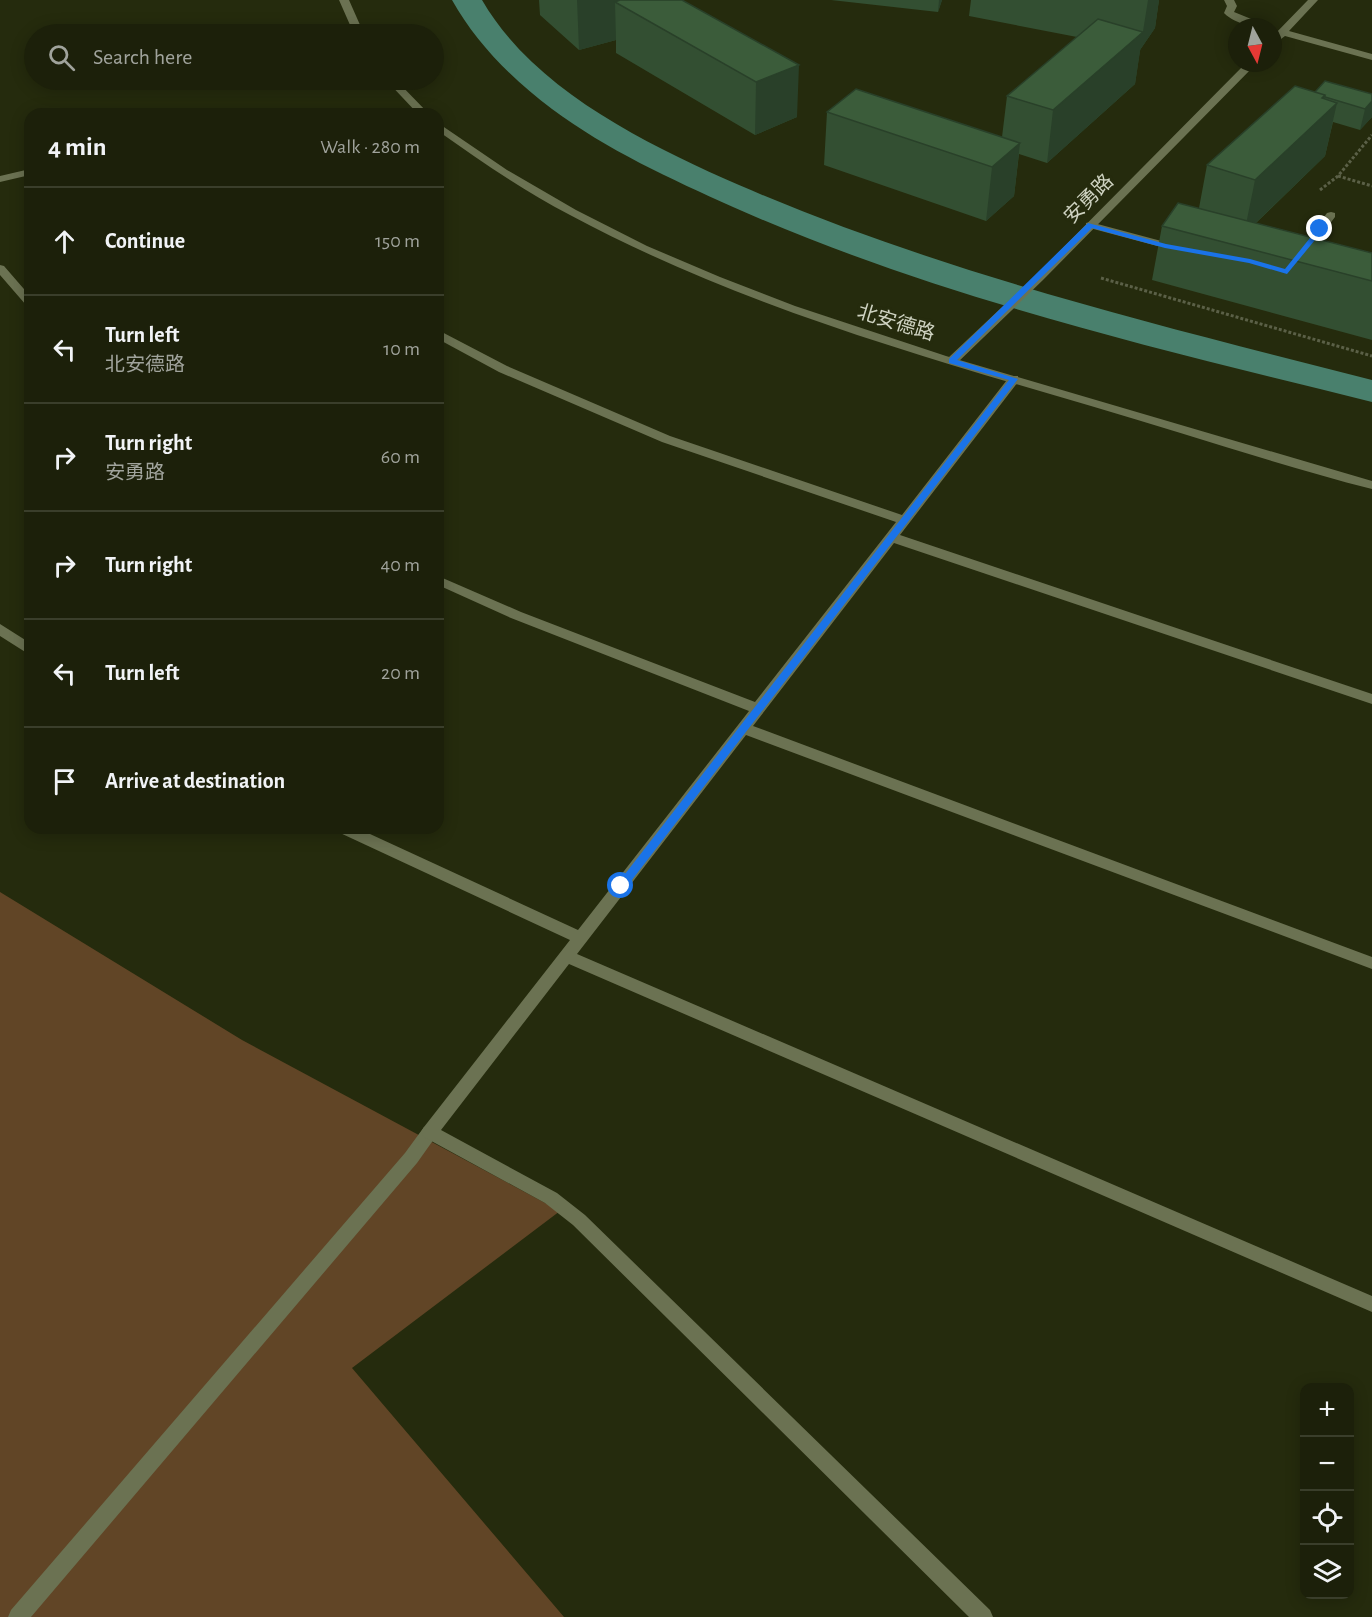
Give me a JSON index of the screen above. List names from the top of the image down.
{
  "streets": {
    "street": ["安勇路", "北安德路"]
  },
  "crossings": [
    ["安勇路", "北安德路"]
  ],
  "north": "bottom",
  "page": {
    "search": "Search here",
    "heading": ["4 min", "Walk · 280 m"],
    "list": [
      ["Continue", "150 m"],
      ["Turn left", "北安德路", "10 m"],
      ["Turn right", "安勇路", "60 m"],
      ["Turn right", "40 m"],
      ["Turn left", "20 m"],
      "Arrive at destination"
    ],
    "map_buttons": ["+", "−"]
  }
}
